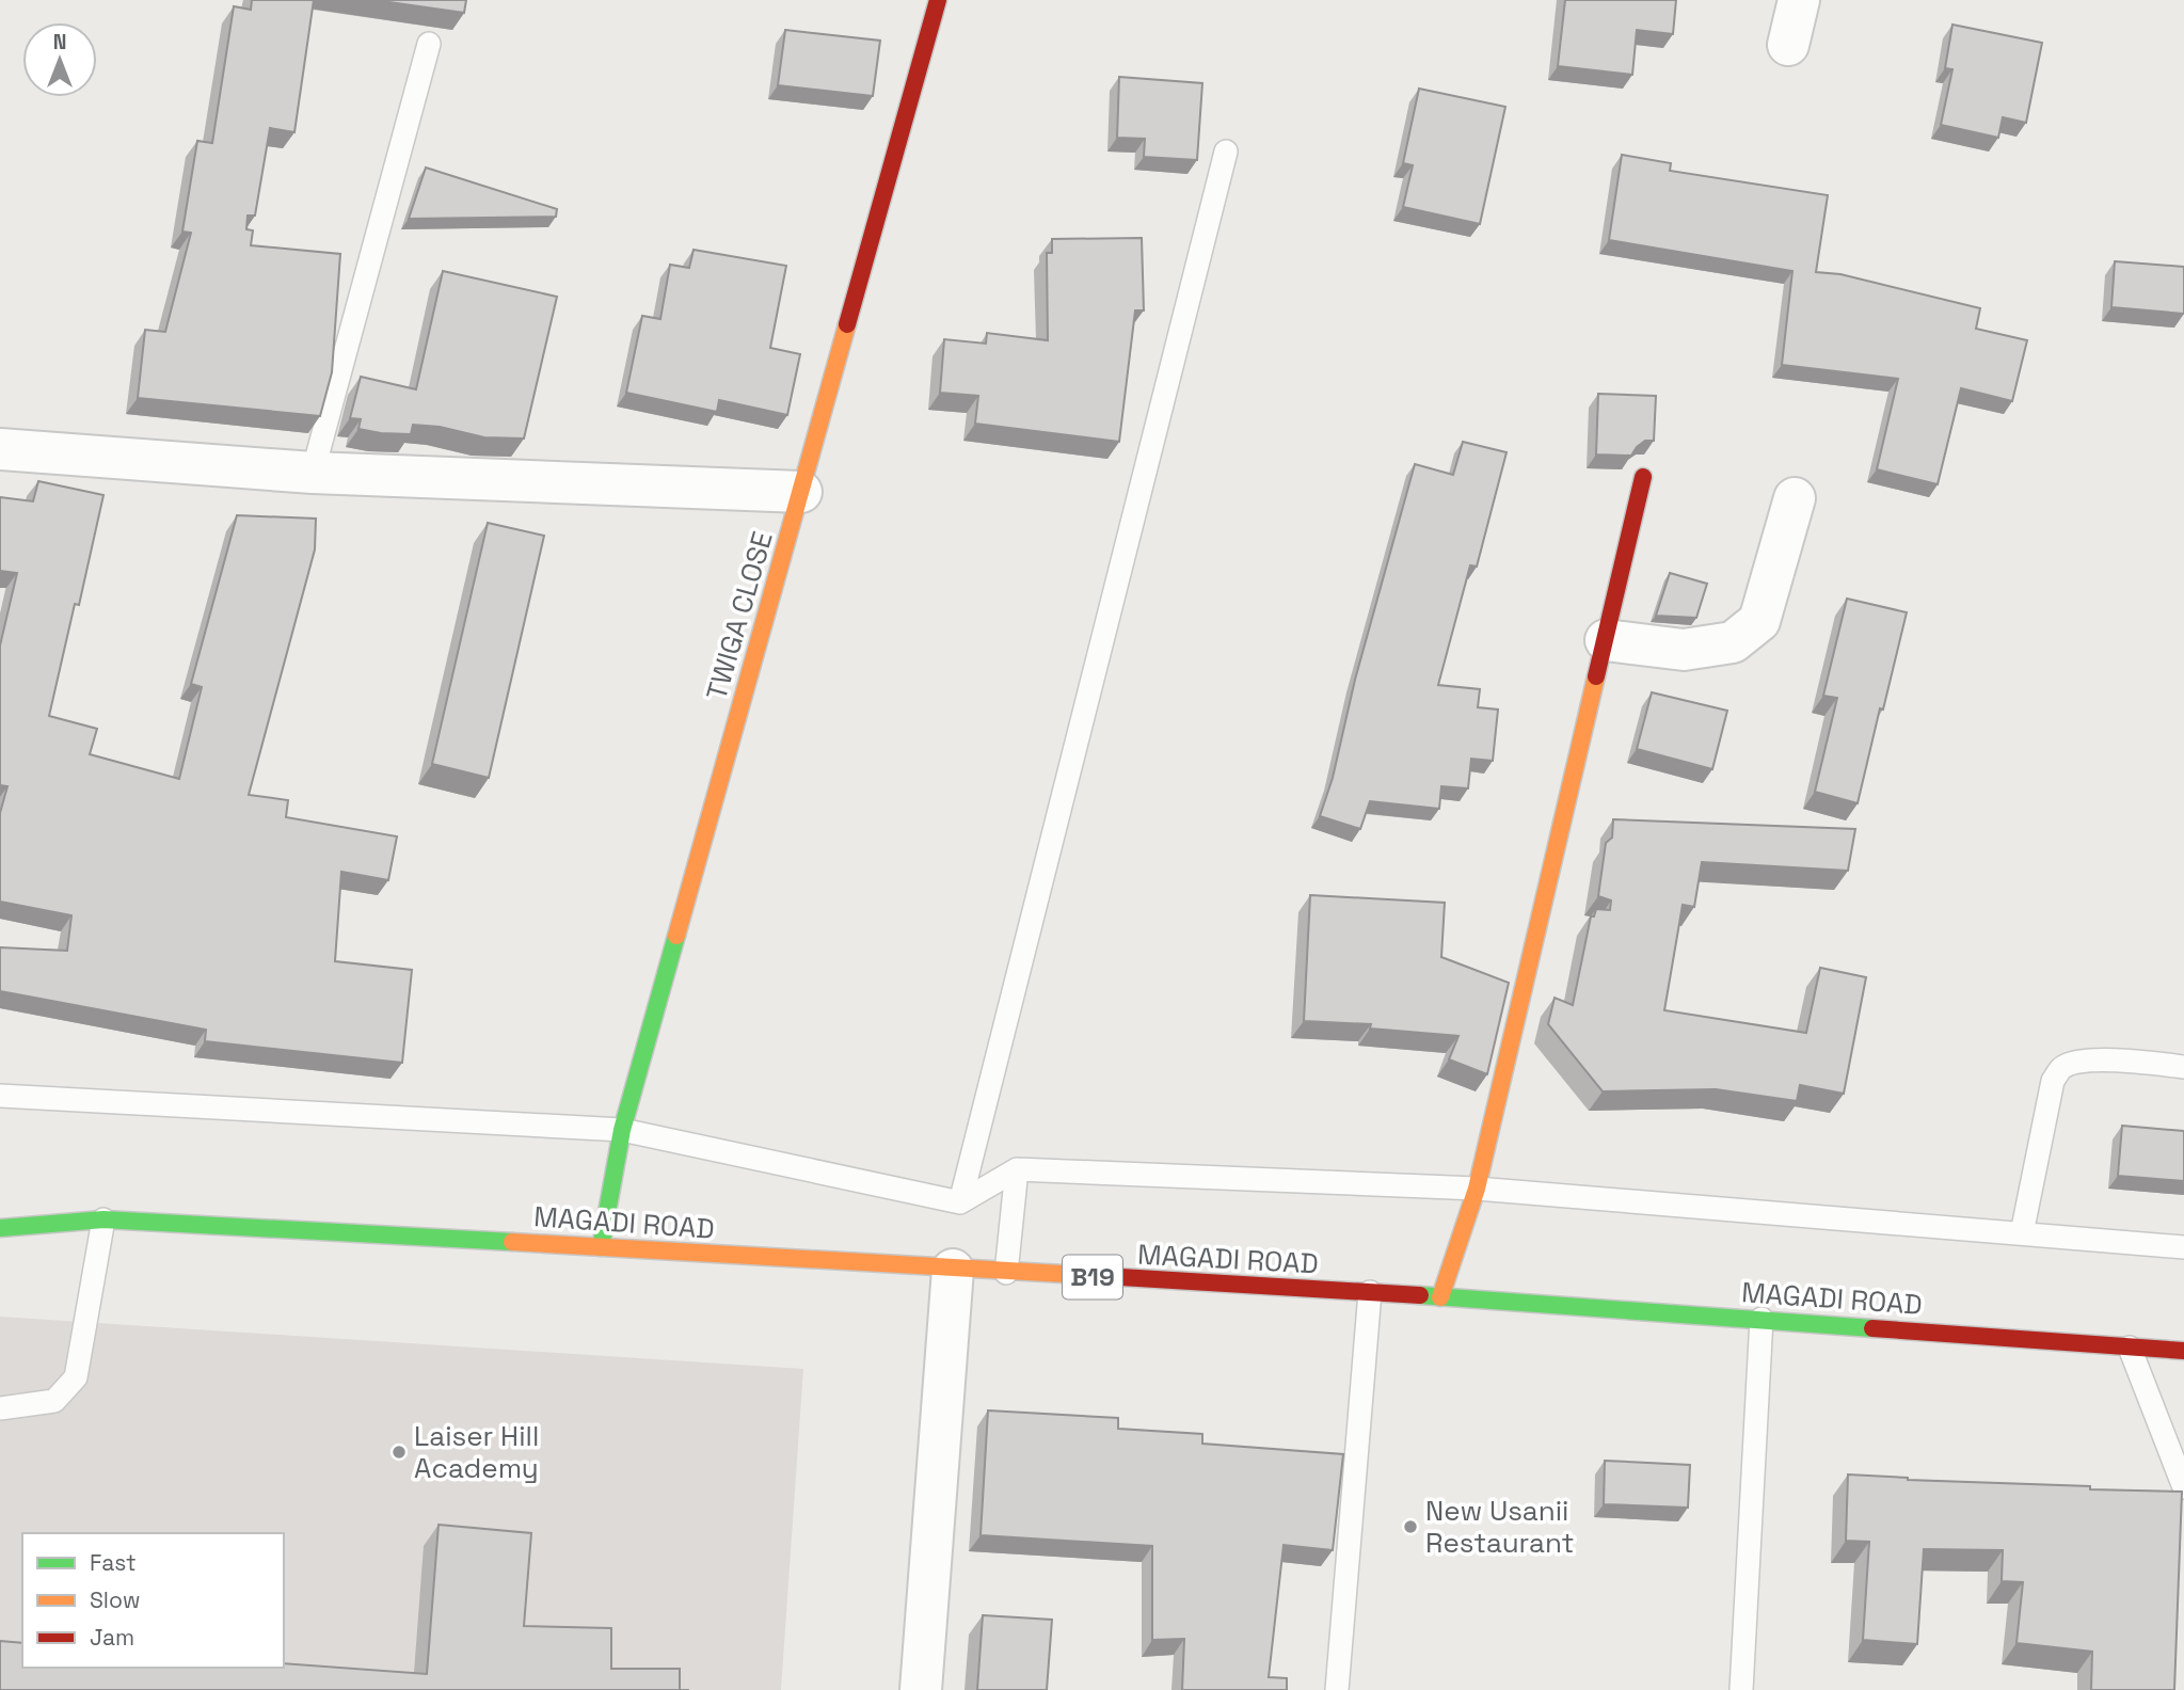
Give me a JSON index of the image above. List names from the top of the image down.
{
  "streets": {
    "main road": ["TWIGA CLOSE", "MAGADI ROAD", "B19"]
  },
  "crossings": [
    ["TWIGA CLOSE", "MAGADI ROAD"]
  ],
  "places": ["Laiser Hill Academy", "New Usanii Restaurant"],
  "legend": ["Fast", "Slow", "Jam"],
  "north": "top"
}
